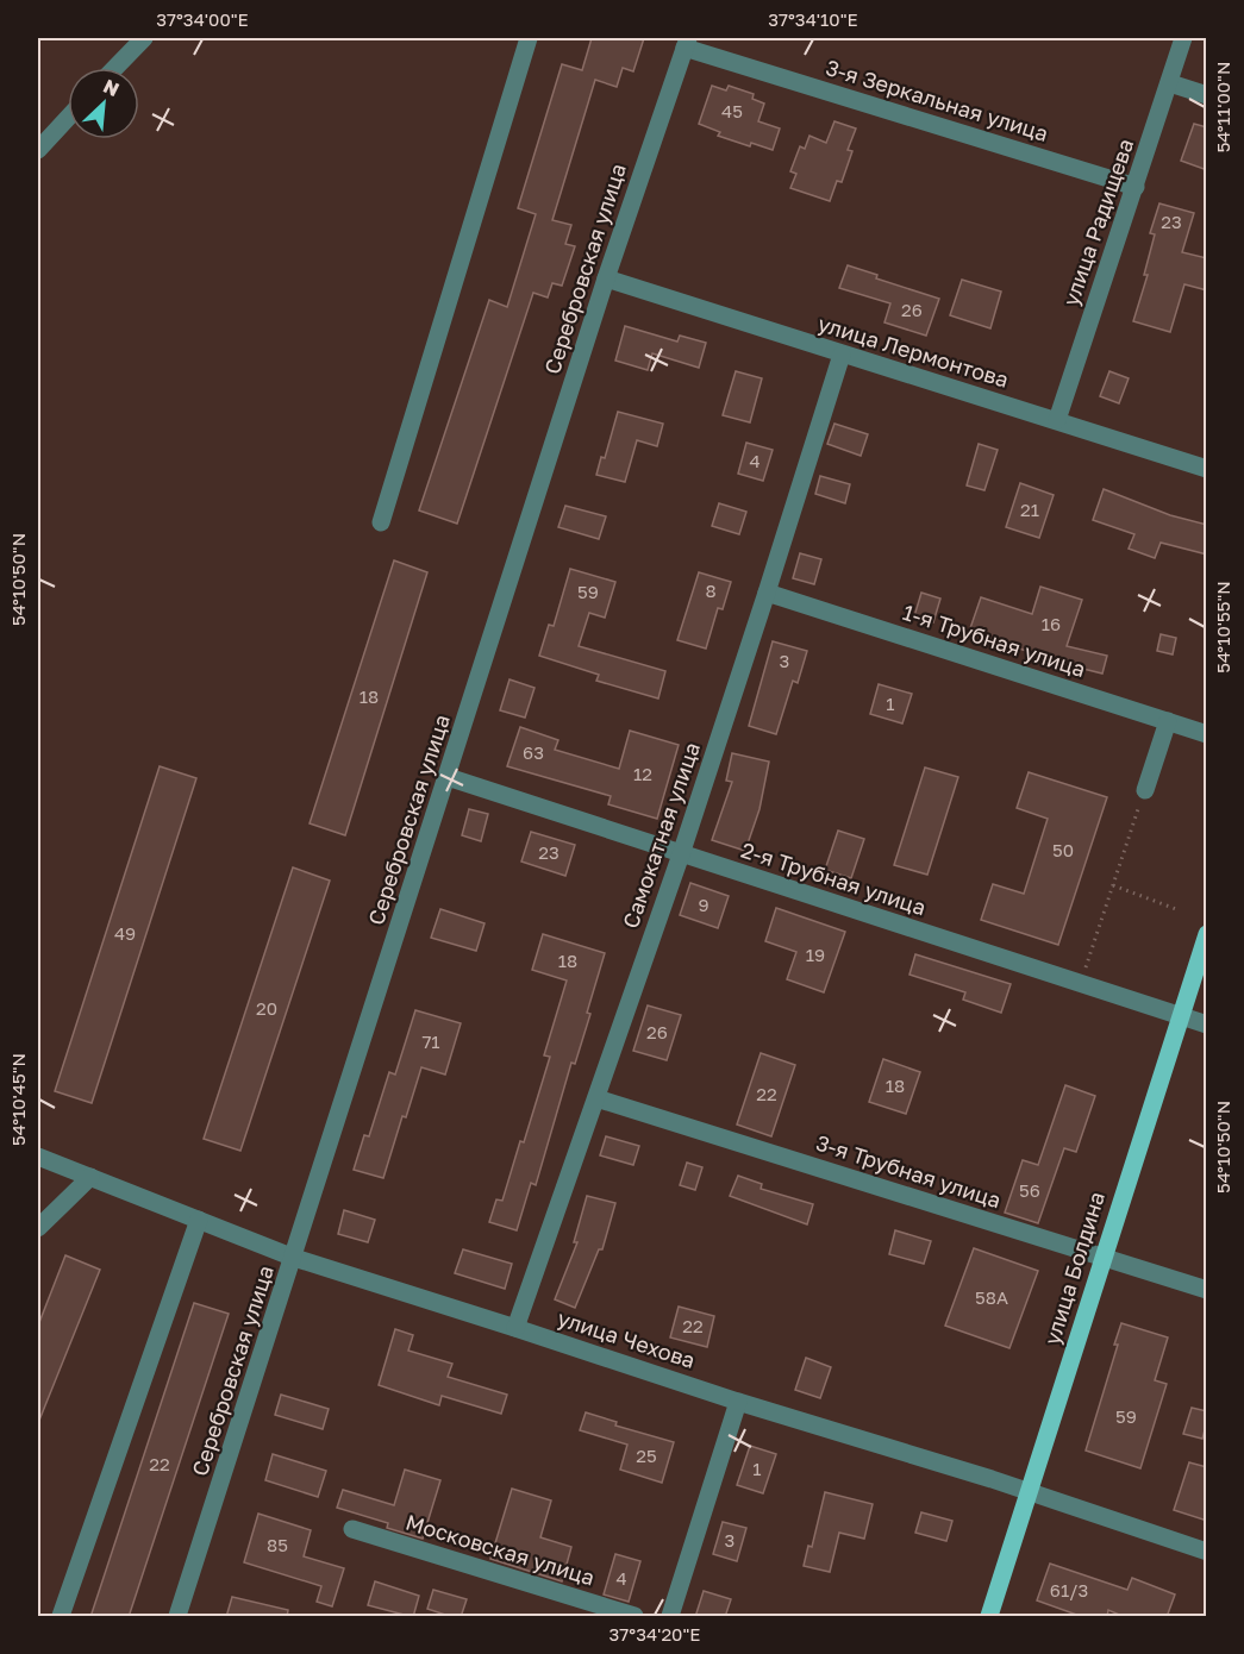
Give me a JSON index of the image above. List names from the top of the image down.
{
  "streets": {
    "main road": ["улица Болдина"],
    "street": [
      "3-я Зеркальная улица",
      "улица Радищева",
      "Серебровская улица",
      "улица Лермонтова",
      "1-я Трубная улица",
      "Самокатная улица",
      "2-я Трубная улица",
      "3-я Трубная улица",
      "улица Чехова",
      "Московская улица"
    ]
  },
  "crossings": [
    ["3-я Зеркальная улица", "улица Радищева"],
    ["3-я Зеркальная улица", "Серебровская улица"],
    ["улица Радищева", "улица Лермонтова"],
    ["Серебровская улица", "улица Лермонтова"],
    ["Серебровская улица", "2-я Трубная улица"],
    ["Серебровская улица", "улица Чехова"],
    ["улица Лермонтова", "Самокатная улица"],
    ["1-я Трубная улица", "Самокатная улица"],
    ["Самокатная улица", "2-я Трубная улица"],
    ["Самокатная улица", "3-я Трубная улица"],
    ["Самокатная улица", "улица Чехова"],
    ["2-я Трубная улица", "улица Болдина"],
    ["3-я Трубная улица", "улица Болдина"],
    ["улица Болдина", "улица Чехова"]
  ],
  "house_numbers": [
    "45",
    "23",
    "26",
    "4",
    "21",
    "8",
    "59",
    "16",
    "3",
    "18",
    "1",
    "63",
    "12",
    "50",
    "23",
    "9",
    "49",
    "19",
    "18",
    "20",
    "26",
    "71",
    "18",
    "22",
    "56",
    "58А",
    "22",
    "59",
    "25",
    "22",
    "1",
    "3",
    "85",
    "4",
    "61/3"
  ],
  "north": "top right",
  "coordinates": [
    "37°34'00\"E",
    "37°34'10\"E",
    "54°11'00\"N",
    "54°10'50\"N",
    "54°10'55\"N",
    "54°10'45\"N",
    "37°34'20\"E"
  ]
}
